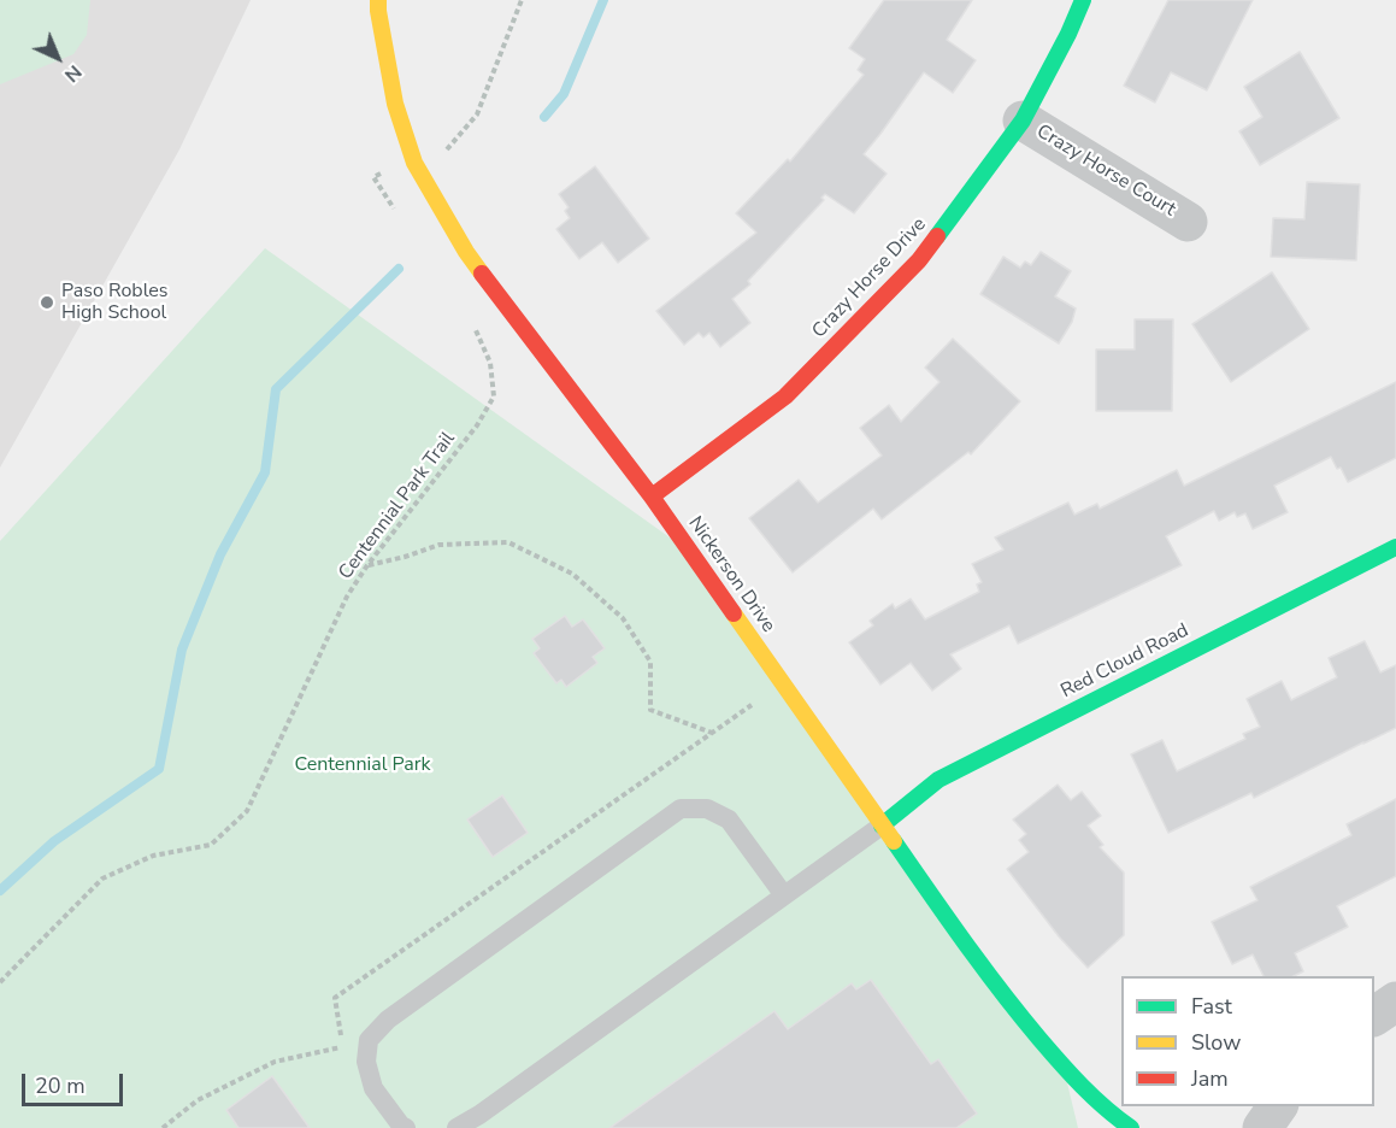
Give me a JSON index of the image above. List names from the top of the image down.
{
  "streets": {
    "street": [
      "Crazy Horse Court",
      "Crazy Horse Drive",
      "Nickerson Drive",
      "Red Cloud Road"
    ],
    "path": ["Centennial Park Trail"]
  },
  "crossings": [
    ["Crazy Horse Court", "Crazy Horse Drive"],
    ["Crazy Horse Drive", "Nickerson Drive"],
    ["Nickerson Drive", "Red Cloud Road"]
  ],
  "parks": ["Centennial Park"],
  "places": ["Paso Robles High School"],
  "legend": ["Fast", "Slow", "Jam"],
  "scale_bar": "20 m",
  "north": "bottom right"
}
